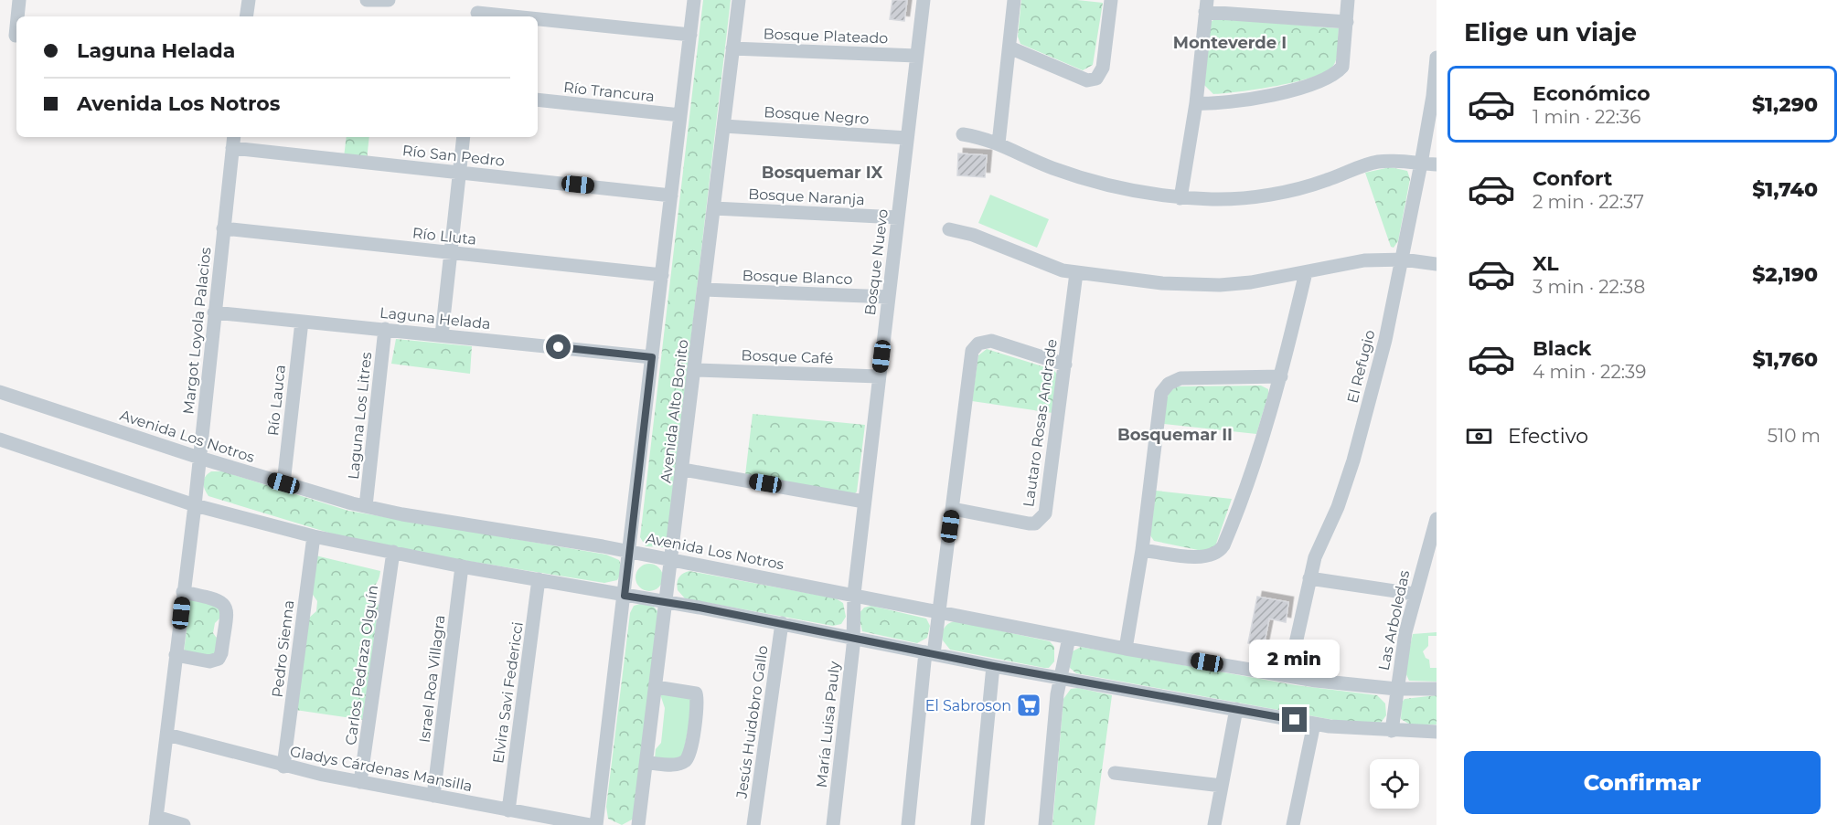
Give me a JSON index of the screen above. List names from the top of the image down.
{
  "streets": {
    "street": [
      "Bosque Plateado",
      "Río Trancura",
      "Bosque Negro",
      "Río San Pedro",
      "Bosque Naranja",
      "Río Lluta",
      "Bosque Nuevo",
      "Bosque Blanco",
      "Laguna Helada",
      "Margot Loyola Palacios",
      "Bosque Café",
      "El Refugio",
      "Río Lauca",
      "Avenida Alto Bonito",
      "Laguna Los Litres",
      "Lautaro Rosas Andrade",
      "Avenida Los Notros",
      "Las Arboledas",
      "Pedro Sienna",
      "Carlos Pedraza Olguín",
      "Israel Roa Villagra",
      "Elvira Savi Federicci",
      "Jesús Huidobro Gallo",
      "María Luisa Pauly",
      "Gladys Cárdenas Mansilla"
    ]
  },
  "crossings": [
    ["Bosque Plateado", "Bosque Nuevo"],
    ["Bosque Plateado", "Avenida Alto Bonito"],
    ["Río Trancura", "Avenida Alto Bonito"],
    ["Bosque Negro", "Bosque Nuevo"],
    ["Bosque Negro", "Avenida Alto Bonito"],
    ["Río San Pedro", "Margot Loyola Palacios"],
    ["Río San Pedro", "Avenida Alto Bonito"],
    ["Bosque Naranja", "Bosque Nuevo"],
    ["Bosque Naranja", "Avenida Alto Bonito"],
    ["Río Lluta", "Margot Loyola Palacios"],
    ["Río Lluta", "Avenida Alto Bonito"],
    ["Bosque Nuevo", "Bosque Blanco"],
    ["Bosque Nuevo", "Bosque Café"],
    ["Bosque Nuevo", "Avenida Los Notros"],
    ["Bosque Nuevo", "María Luisa Pauly"],
    ["Bosque Blanco", "Avenida Alto Bonito"],
    ["Laguna Helada", "Margot Loyola Palacios"],
    ["Laguna Helada", "Río Lauca"],
    ["Laguna Helada", "Avenida Alto Bonito"],
    ["Laguna Helada", "Laguna Los Litres"],
    ["Margot Loyola Palacios", "Avenida Los Notros"],
    ["Margot Loyola Palacios", "Gladys Cárdenas Mansilla"],
    ["Bosque Café", "Avenida Alto Bonito"],
    ["El Refugio", "Avenida Los Notros"],
    ["Río Lauca", "Avenida Los Notros"],
    ["Avenida Alto Bonito", "Avenida Los Notros"],
    ["Laguna Los Litres", "Avenida Los Notros"],
    ["Avenida Los Notros", "Las Arboledas"],
    ["Avenida Los Notros", "María Luisa Pauly"],
    ["Pedro Sienna", "Gladys Cárdenas Mansilla"],
    ["Carlos Pedraza Olguín", "Gladys Cárdenas Mansilla"],
    ["Israel Roa Villagra", "Gladys Cárdenas Mansilla"],
    ["Elvira Savi Federicci", "Gladys Cárdenas Mansilla"]
  ],
  "districts": ["Monteverde I", "Bosquemar IX", "Bosquemar II"],
  "places": {
    "supermarket": ["El Sabroson"]
  },
  "page": {
    "heading": "Elige un viaje",
    "banner": ["Laguna Helada", "Avenida Los Notros"],
    "list": [
      {
        "name": "Económico",
        "note": "1 min · 22:36",
        "value": "$1,290"
      },
      {
        "name": "Confort",
        "note": "2 min · 22:37",
        "value": "$1,740"
      },
      {
        "name": "XL",
        "note": "3 min · 22:38",
        "value": "$2,190"
      },
      {
        "name": "Black",
        "note": "4 min · 22:39",
        "value": "$1,760"
      }
    ],
    "pay": ["Efectivo", "510 m"],
    "bubble": "2 min",
    "buttons": "Confirmar"
  }
}
